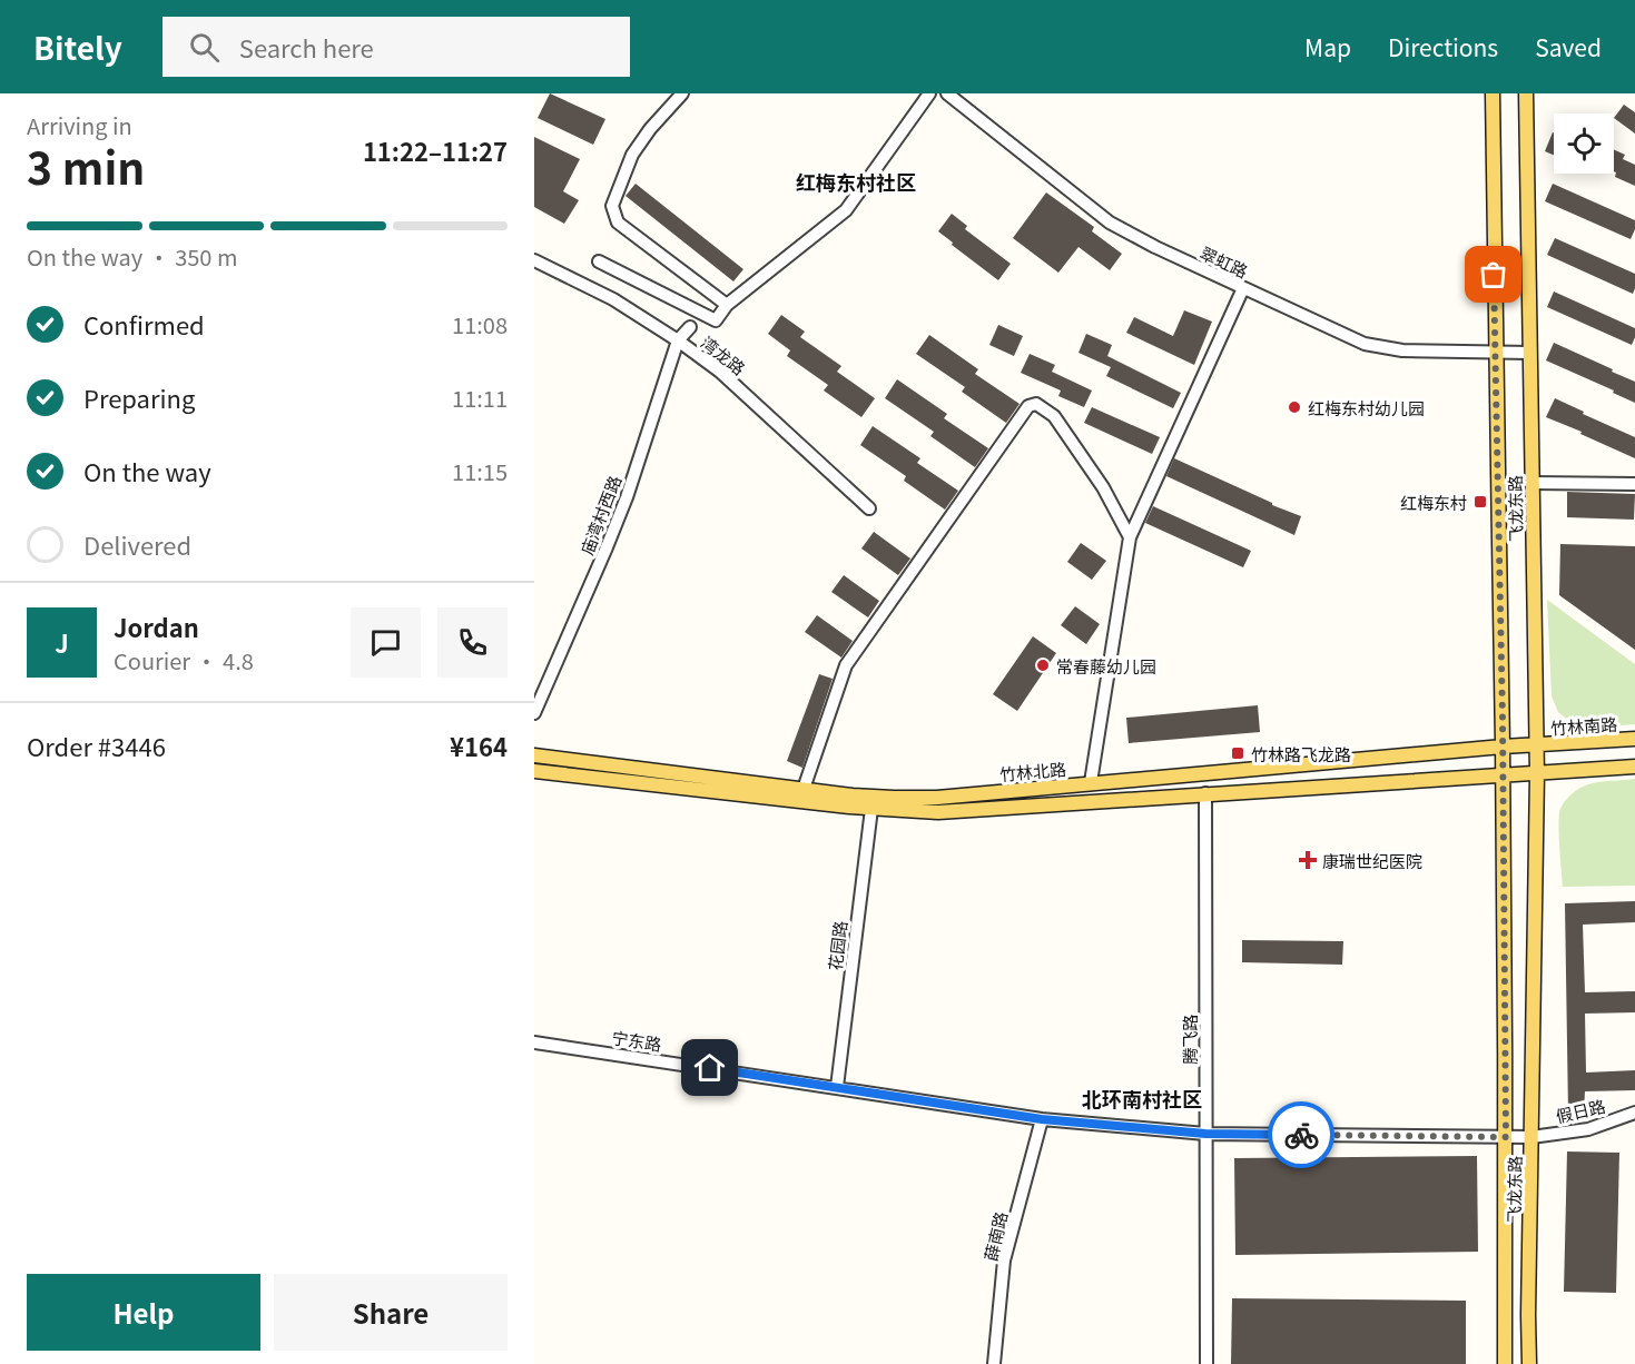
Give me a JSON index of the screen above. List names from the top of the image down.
{
  "streets": {
    "main road": ["飞龙东路", "竹林南路", "竹林北路"],
    "street": [
      "翠虹路",
      "湾龙路",
      "庙湾村西路",
      "花园路",
      "腾飞路",
      "宁东路",
      "假日路",
      "薛南路"
    ]
  },
  "crossings": [
    ["翠虹路", "飞龙东路"],
    ["湾龙路", "庙湾村西路"],
    ["飞龙东路", "竹林南路"],
    ["飞龙东路", "竹林北路"],
    ["飞龙东路", "宁东路"],
    ["飞龙东路", "假日路"],
    ["竹林南路", "竹林北路"],
    ["竹林北路", "花园路"],
    ["竹林北路", "腾飞路"],
    ["花园路", "宁东路"],
    ["腾飞路", "宁东路"],
    ["宁东路", "假日路"],
    ["宁东路", "薛南路"]
  ],
  "districts": ["红梅东村社区", "北环南村社区"],
  "places": {
    "other": ["红梅东村幼儿园", "常春藤幼儿园"],
    "transit": ["红梅东村", "竹林路飞龙路"],
    "health": ["康瑞世纪医院"]
  },
  "page": {
    "header": "Bitely",
    "search": "Search here",
    "nav": ["Map", "Directions", "Saved"],
    "heading": ["3 min", "Arriving in", "11:22–11:27"],
    "panel": [
      "Jordan",
      "Courier · 4.8",
      "Order #3446",
      "¥164"
    ],
    "bar": "On the way · 350 m",
    "list": [
      ["Confirmed", "11:08"],
      ["Preparing", "11:11"],
      ["On the way", "11:15"],
      "Delivered"
    ],
    "round": "J",
    "buttons": ["Help", "Share"]
  }
}
